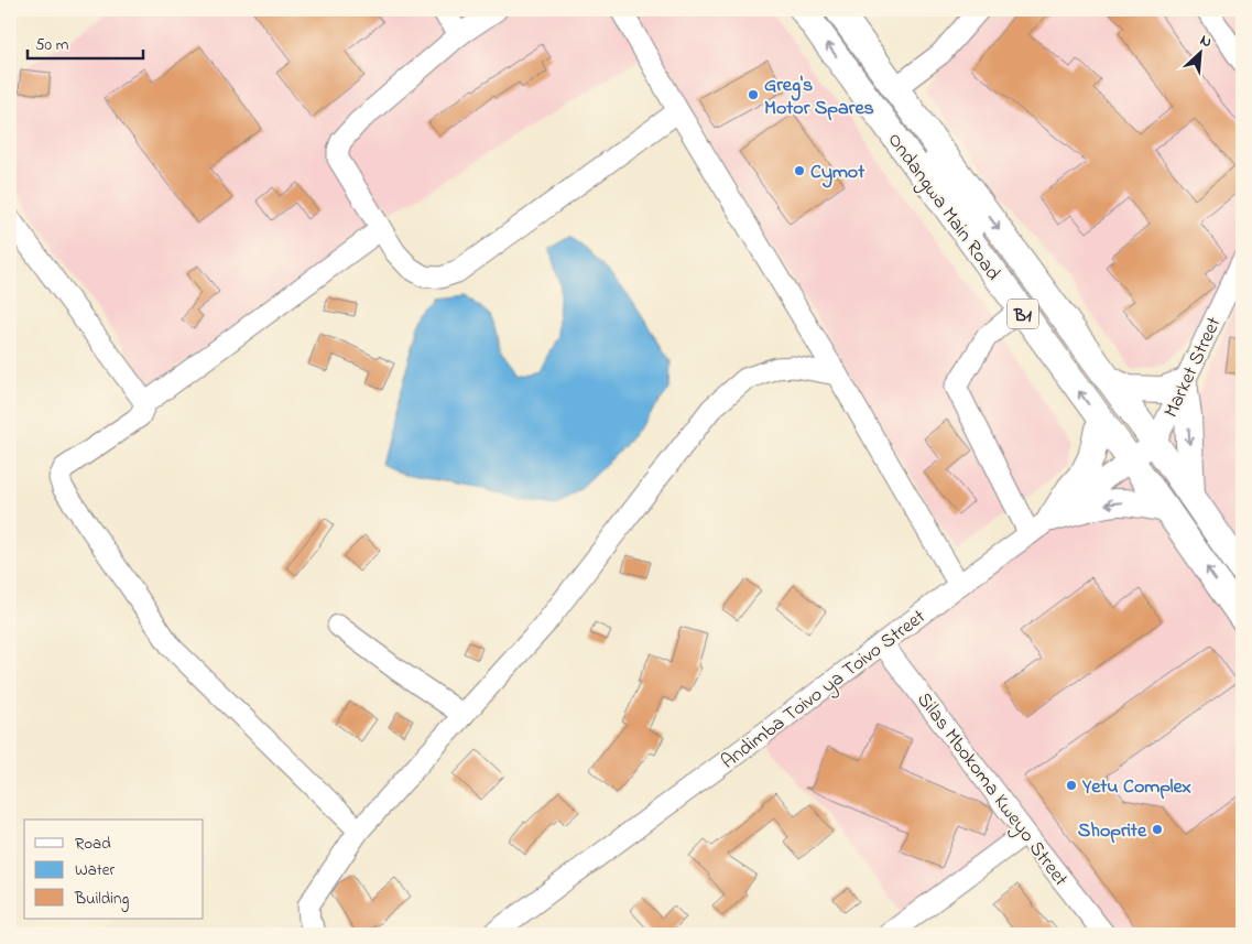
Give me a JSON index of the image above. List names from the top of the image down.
{
  "streets": {
    "main road": ["Ondangwa Main Road", "B1"],
    "street": ["Market Street", "Andimba Toivo ya Toivo Street", "Silas Mbokoma Kweyo Street"]
  },
  "crossings": [
    ["Ondangwa Main Road", "Market Street"],
    ["Ondangwa Main Road", "Andimba Toivo ya Toivo Street"],
    ["Market Street", "Andimba Toivo ya Toivo Street"],
    ["Andimba Toivo ya Toivo Street", "Silas Mbokoma Kweyo Street"]
  ],
  "places": [
    "Greg's Motor Spares",
    "Cymot",
    "Yetu Complex",
    "Shoprite"
  ],
  "legend": ["Road", "Water", "Building"],
  "scale_bar": "50 m",
  "north": "top right"
}
